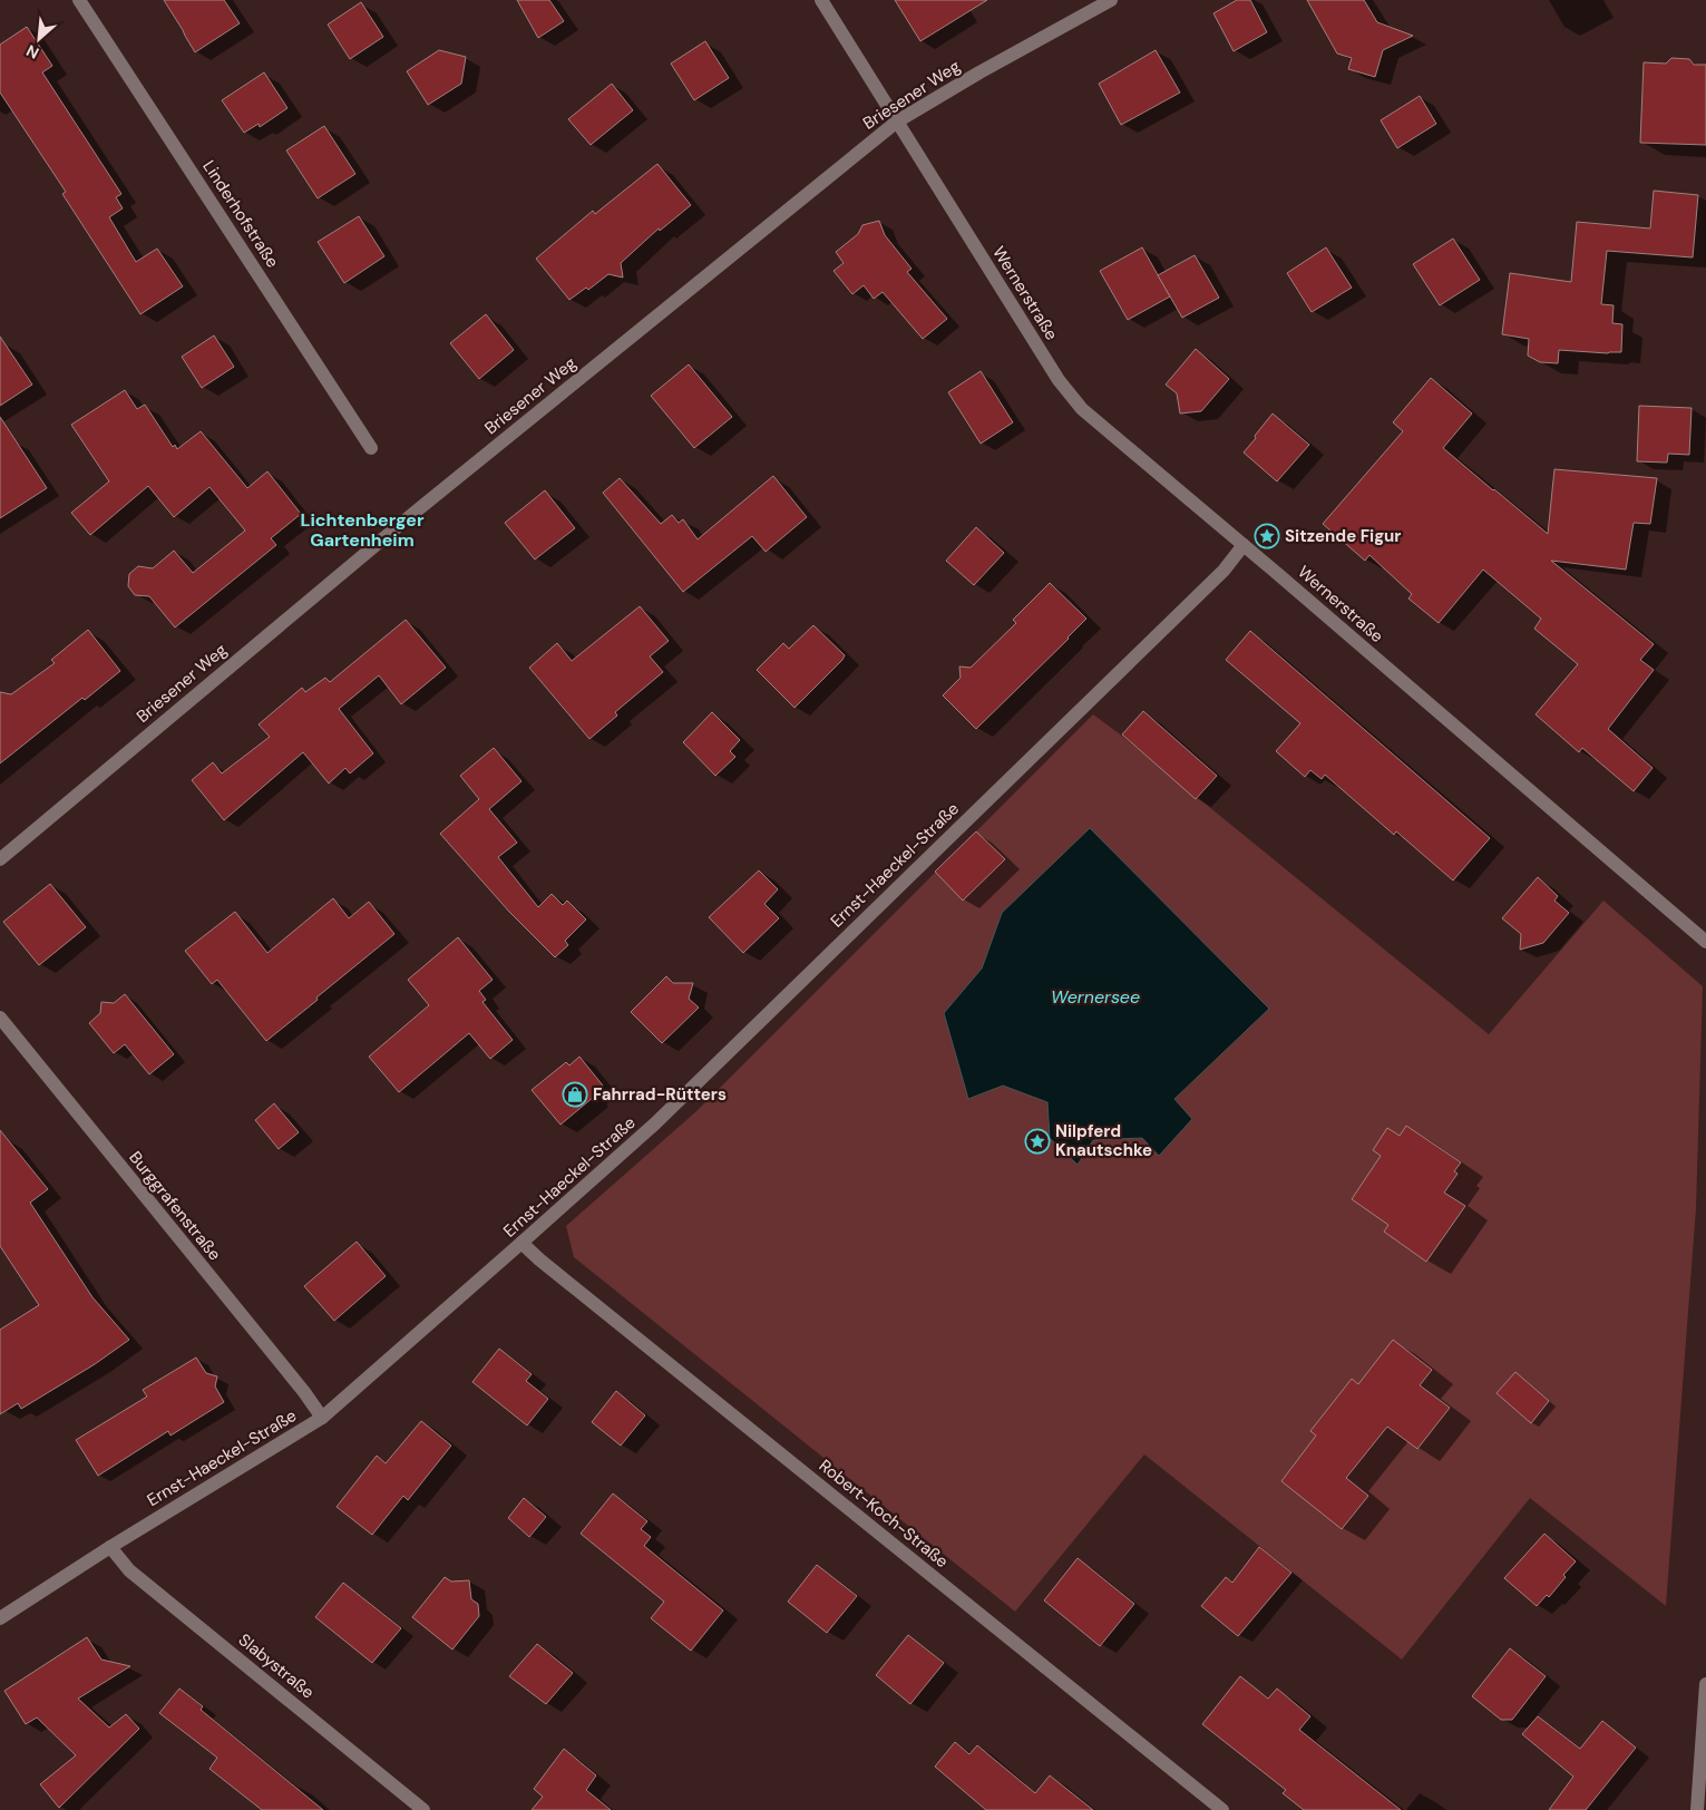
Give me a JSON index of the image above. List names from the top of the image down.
{
  "streets": {
    "street": [
      "Briesener Weg",
      "Linderhofstraße",
      "Wernerstraße",
      "Ernst-Haeckel-Straße",
      "Burggrafenstraße",
      "Robert-Koch-Straße",
      "Slabystraße"
    ]
  },
  "crossings": [
    ["Briesener Weg", "Wernerstraße"],
    ["Wernerstraße", "Ernst-Haeckel-Straße"],
    ["Ernst-Haeckel-Straße", "Burggrafenstraße"],
    ["Ernst-Haeckel-Straße", "Robert-Koch-Straße"],
    ["Ernst-Haeckel-Straße", "Slabystraße"]
  ],
  "districts": ["Lichtenberger Gartenheim"],
  "water": ["Wernersee"],
  "places": {
    "place": ["Sitzende Figur", "Nilpferd Knautschke"],
    "shop": ["Fahrrad-Rütters"]
  },
  "north": "bottom left"
}
